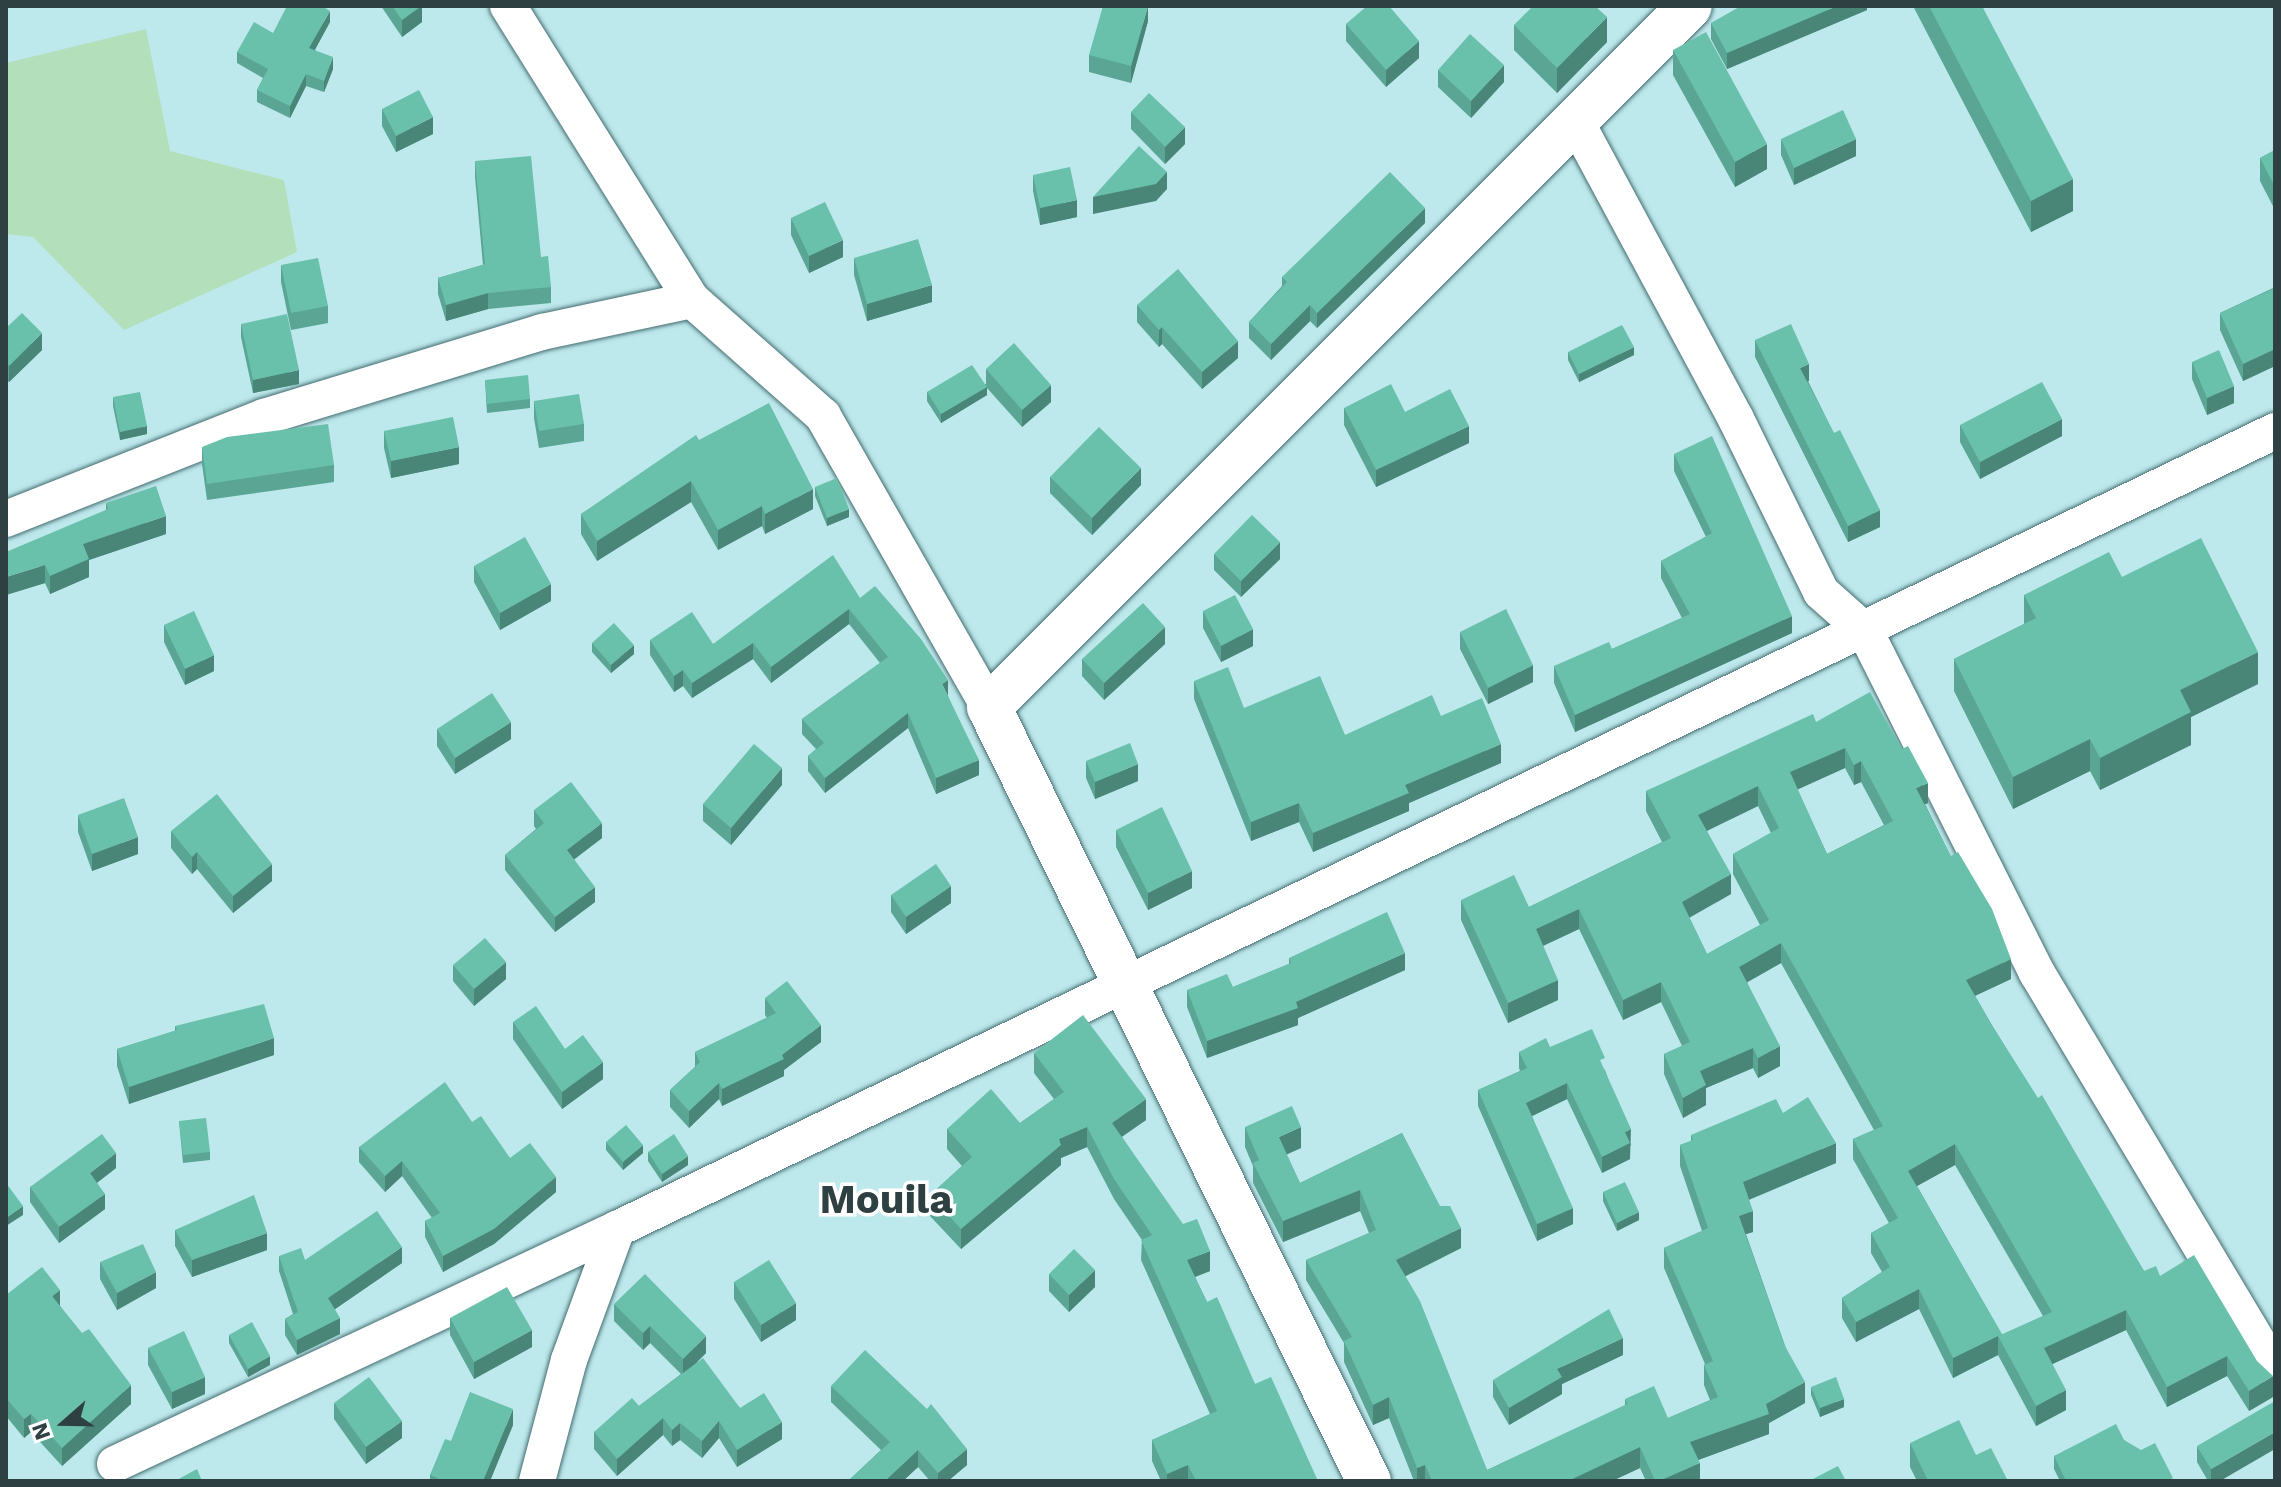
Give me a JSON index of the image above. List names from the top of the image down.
{
  "districts": ["Mouila"],
  "north": "left"
}
